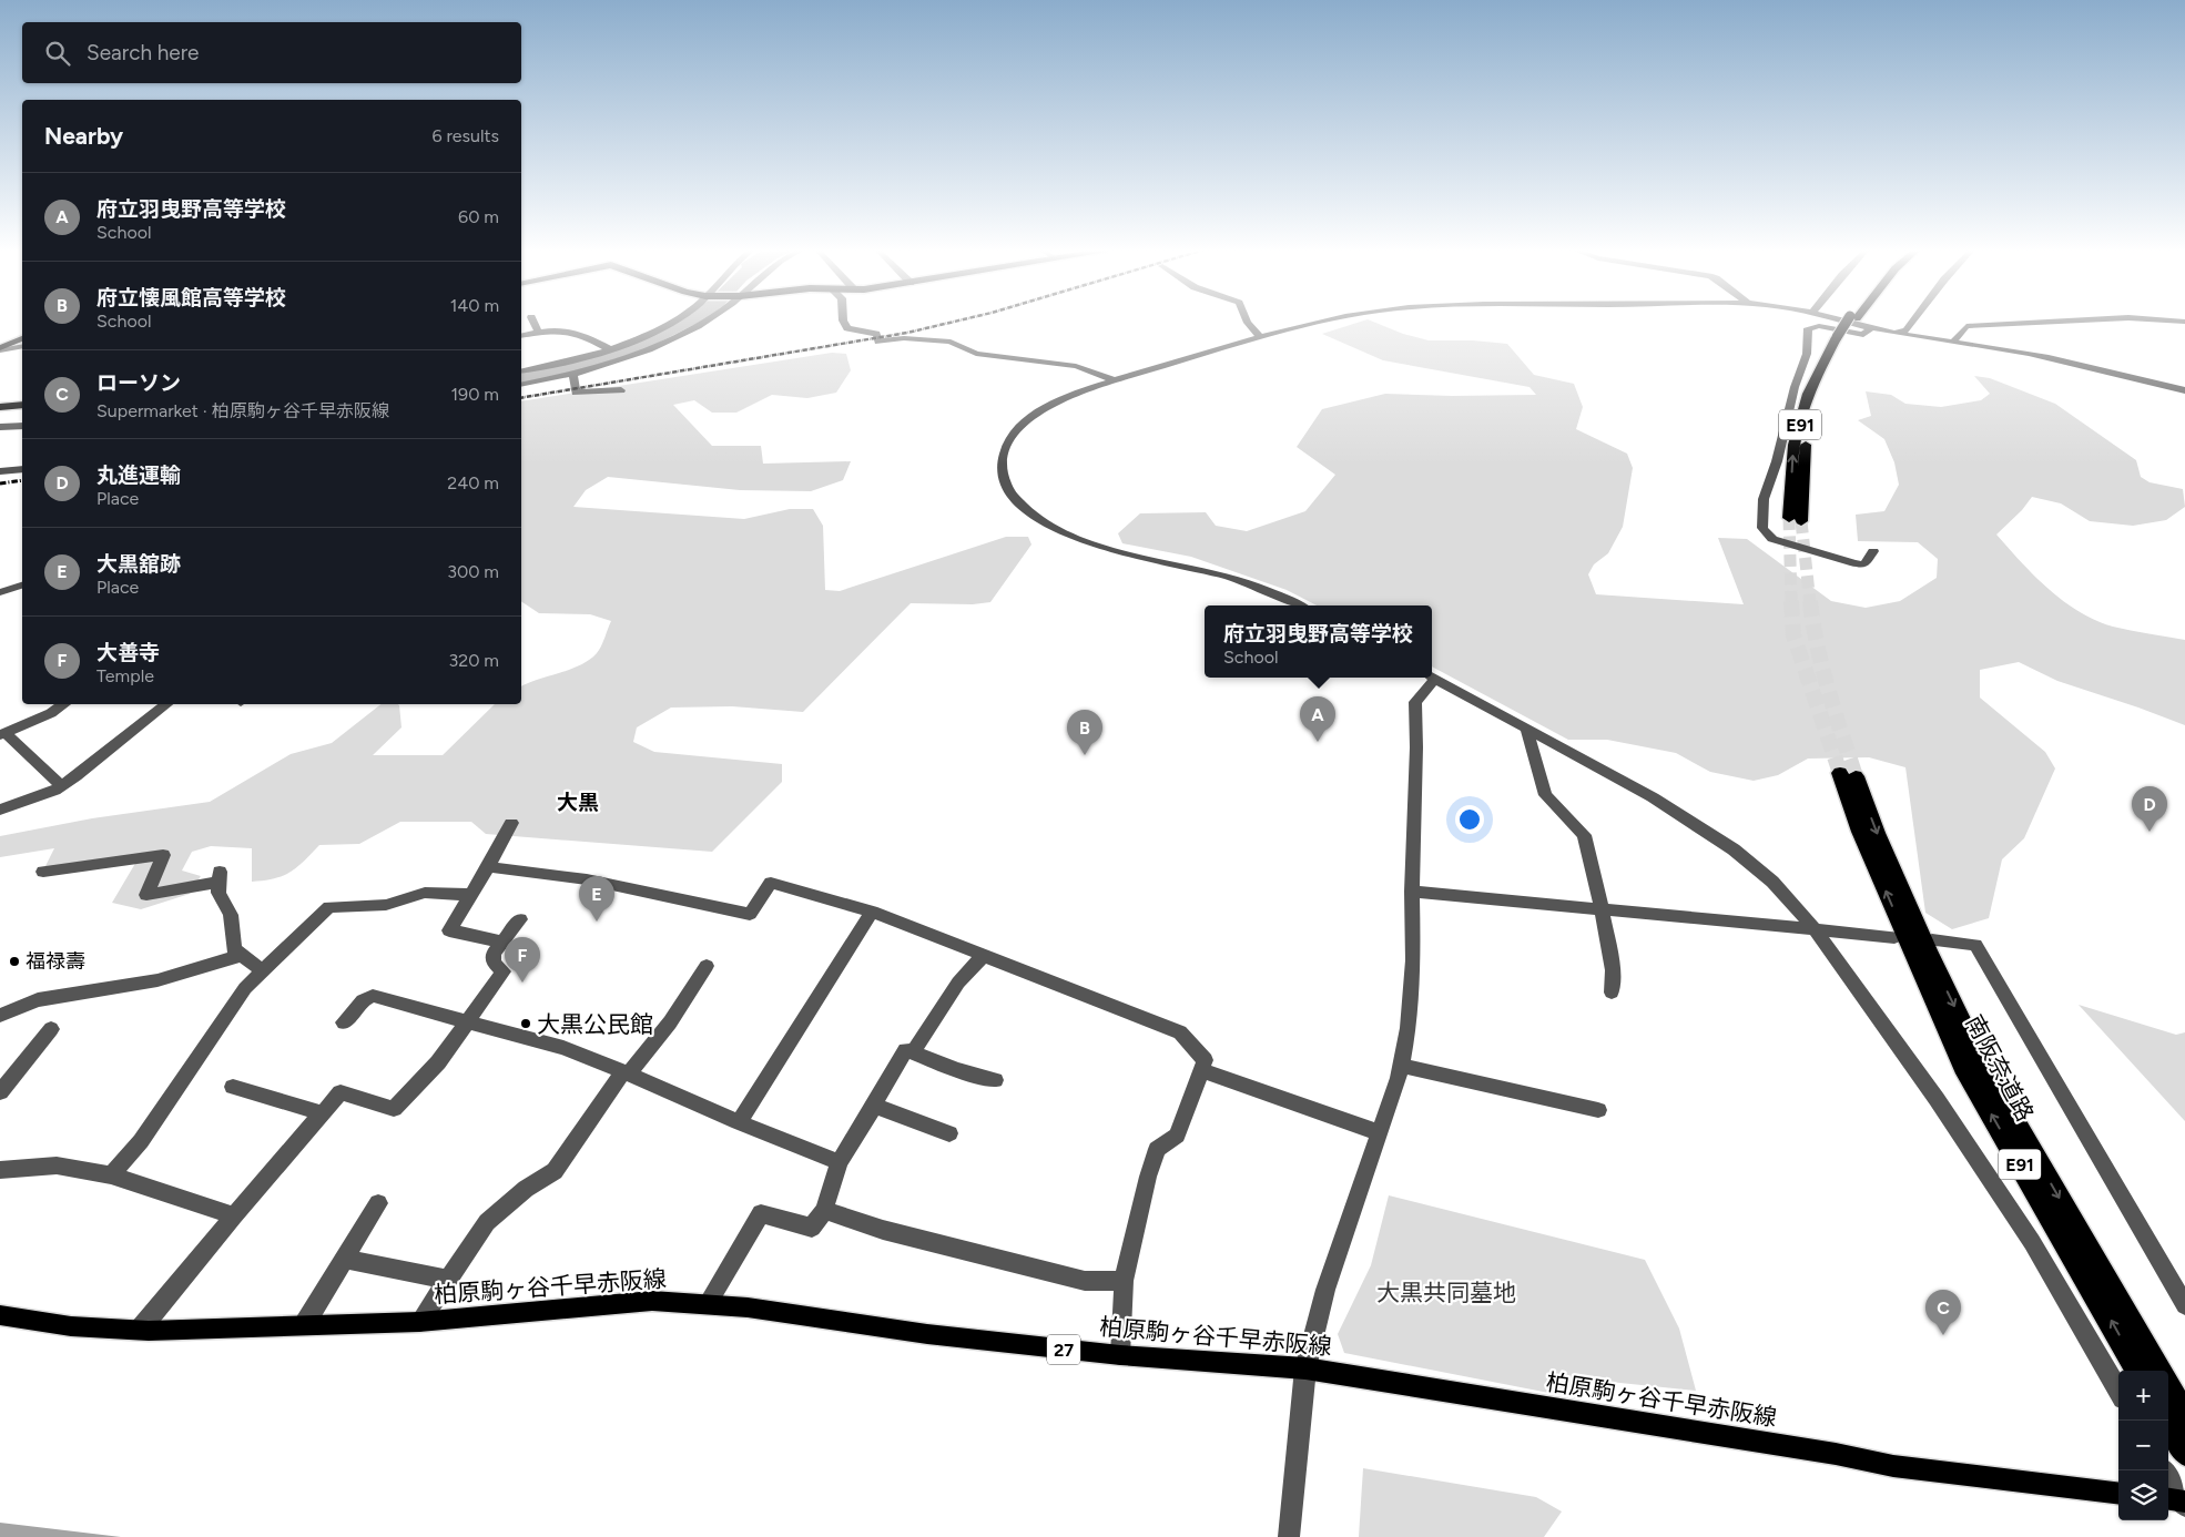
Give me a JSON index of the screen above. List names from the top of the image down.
{
  "streets": {
    "highway": ["E91", "南阪奈道路"],
    "main road": ["柏原駒ヶ谷千早赤阪線", "27"]
  },
  "districts": ["大黒"],
  "parks": ["大黒共同墓地"],
  "places": ["福禄壽", "大黒公民館"],
  "page": {
    "search": "Search here",
    "heading": ["Nearby", "6 results"],
    "list": [
      {
        "mark": "A",
        "name": "府立羽曳野高等学校",
        "note": "School",
        "value": "60 m"
      },
      {
        "mark": "B",
        "name": "府立懐風館高等学校",
        "note": "School",
        "value": "140 m"
      },
      {
        "mark": "C",
        "name": "ローソン",
        "note": "Supermarket · 柏原駒ヶ谷千早赤阪線",
        "value": "190 m"
      },
      {
        "mark": "D",
        "name": "丸進運輸",
        "note": "Place",
        "value": "240 m"
      },
      {
        "mark": "E",
        "name": "大黒舘跡",
        "note": "Place",
        "value": "300 m"
      },
      {
        "mark": "F",
        "name": "大善寺",
        "note": "Temple",
        "value": "320 m"
      }
    ],
    "popup": ["府立羽曳野高等学校", "School"],
    "pins": [
      "A",
      "B",
      "D",
      "E",
      "F",
      "C"
    ],
    "map_buttons": ["+", "−"]
  }
}
